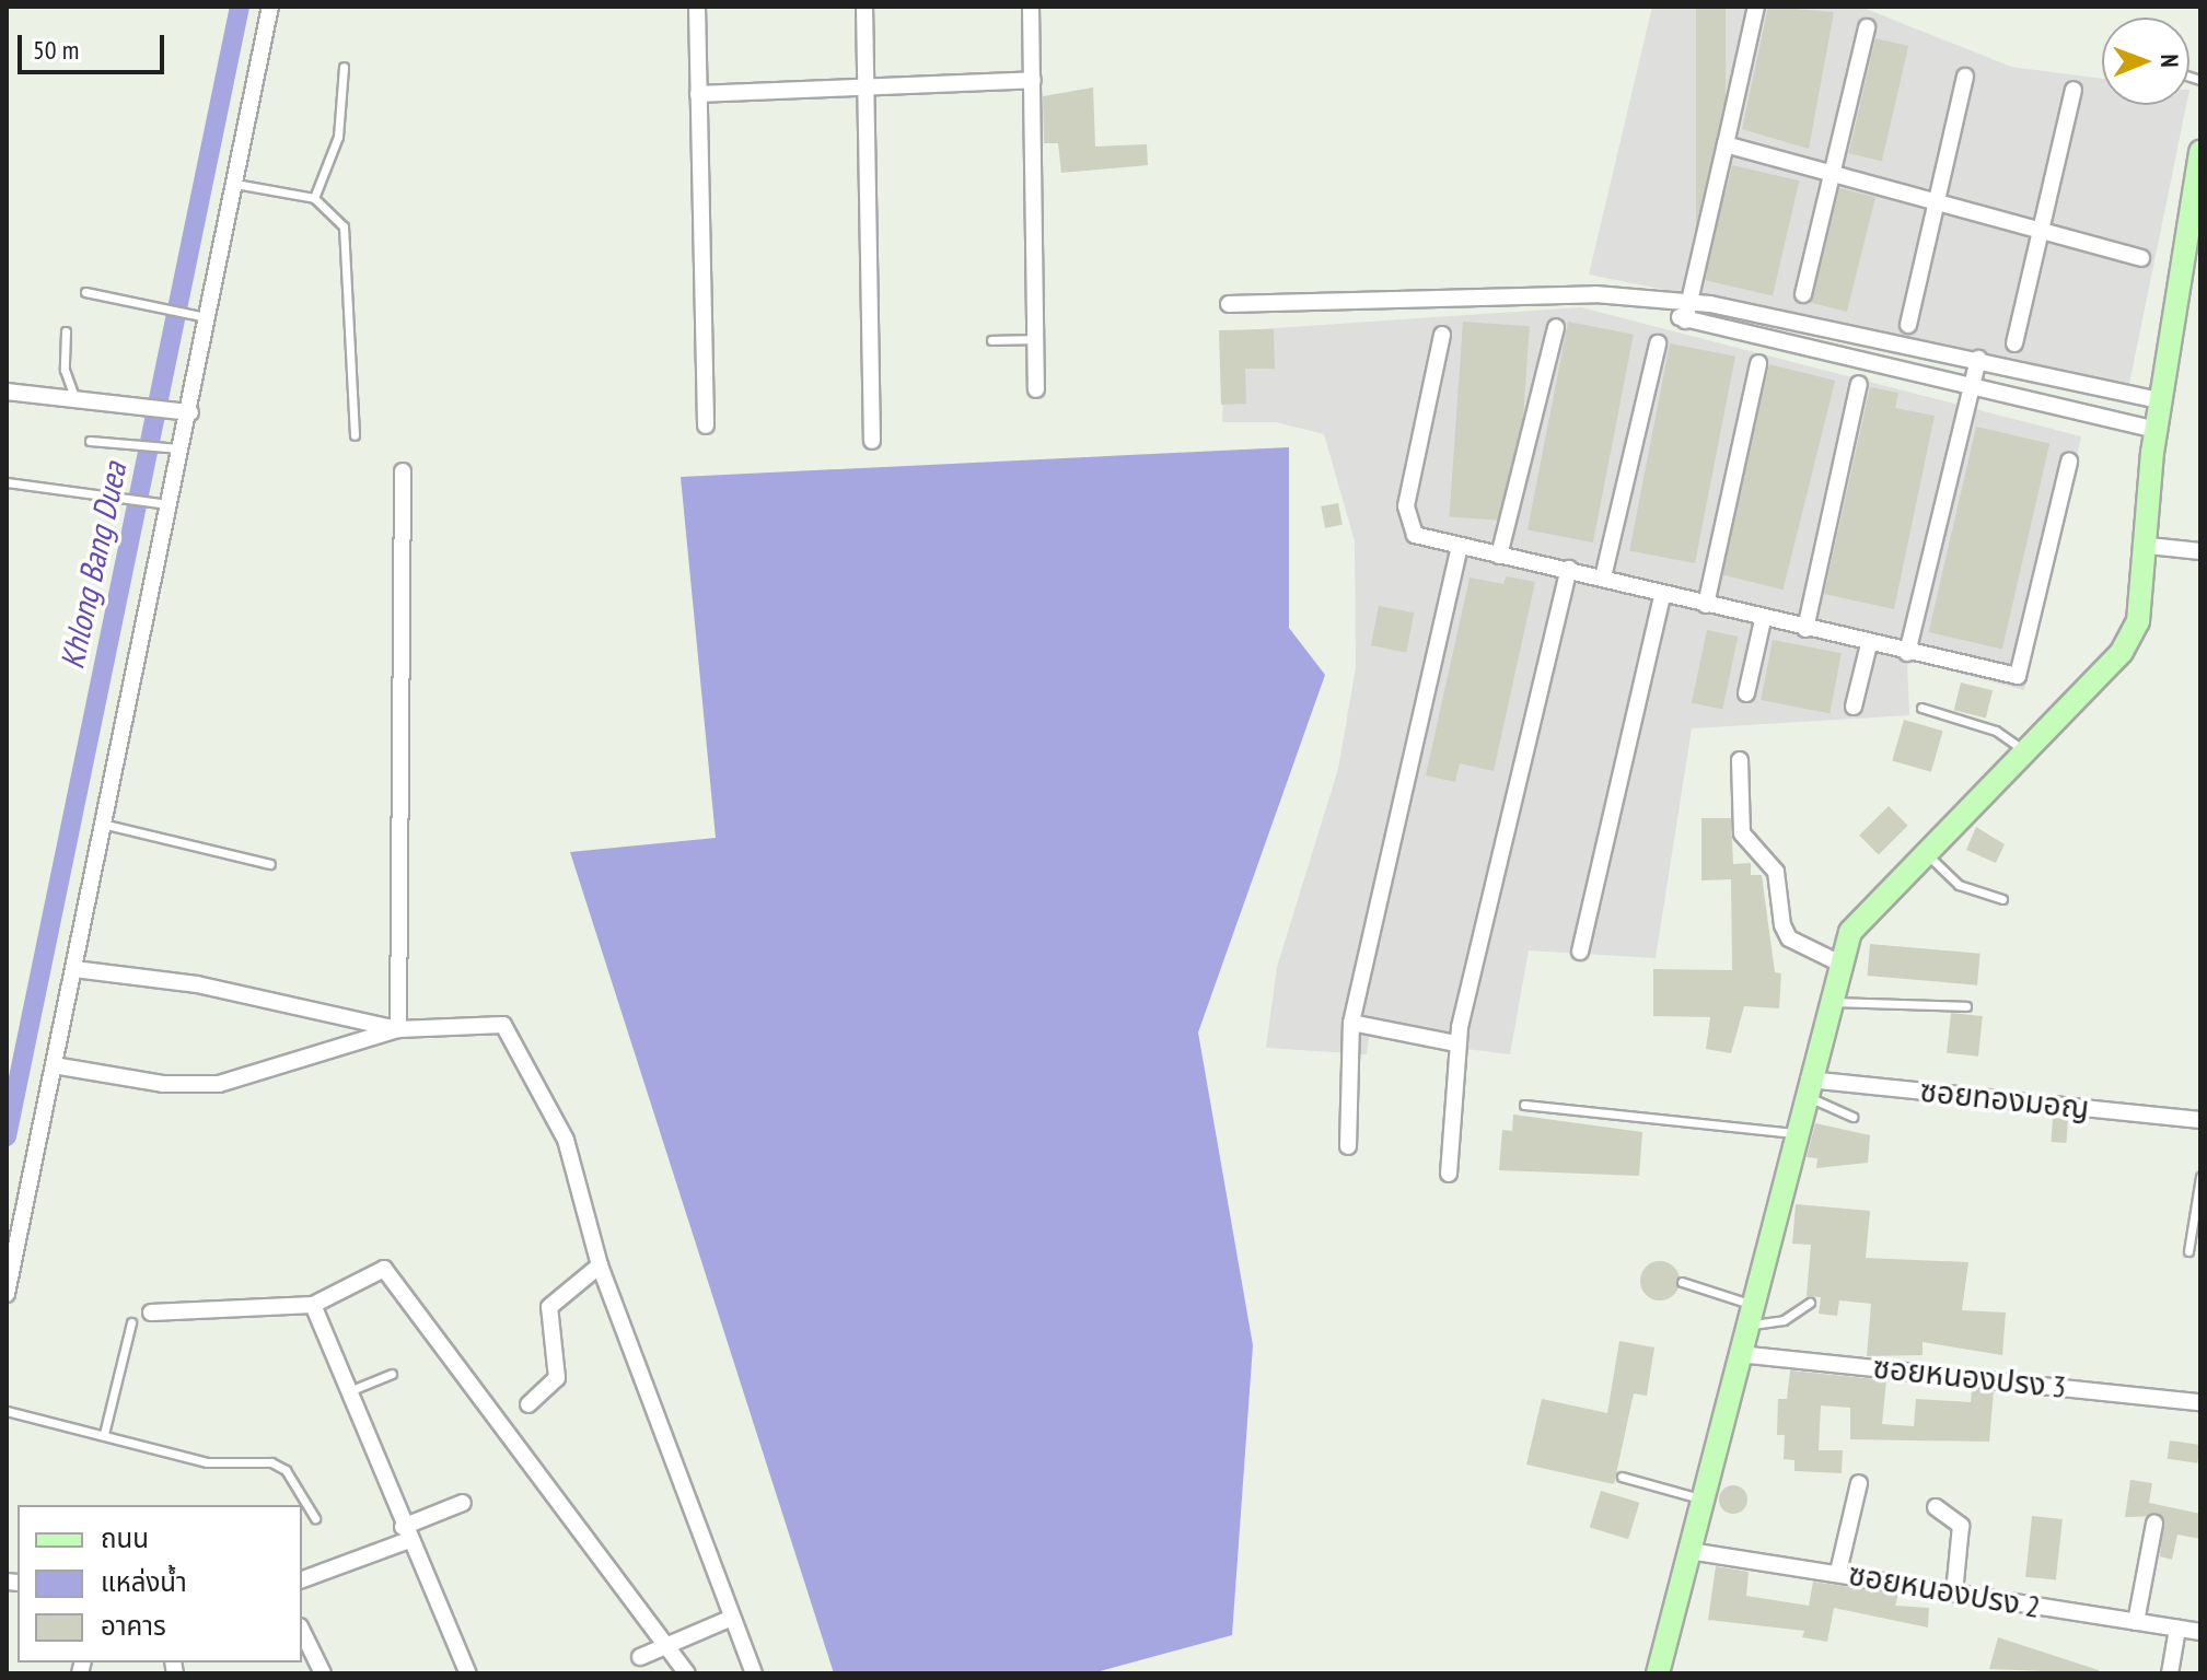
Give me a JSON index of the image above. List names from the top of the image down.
{
  "streets": {
    "street": ["ซอยทองมอญ", "ซอยหนองปรง 3", "ซอยหนองปรง 2"]
  },
  "water": ["Khlong Bang Duea"],
  "legend": ["ถนน", "แหล่งน้ำ", "อาคาร"],
  "scale_bar": "50 m",
  "north": "right"
}
